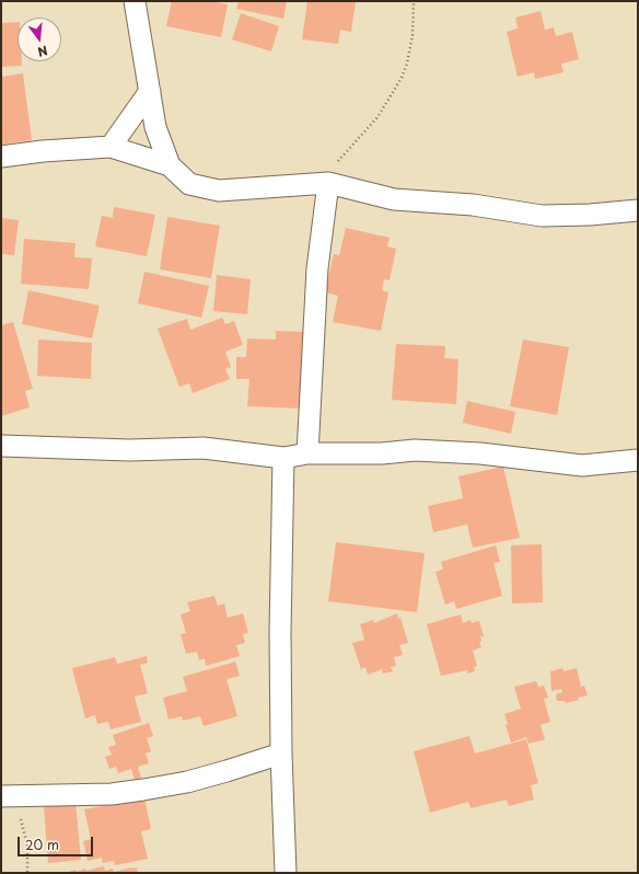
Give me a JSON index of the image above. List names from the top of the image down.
{
  "scale_bar": "20 m",
  "north": "bottom"
}
